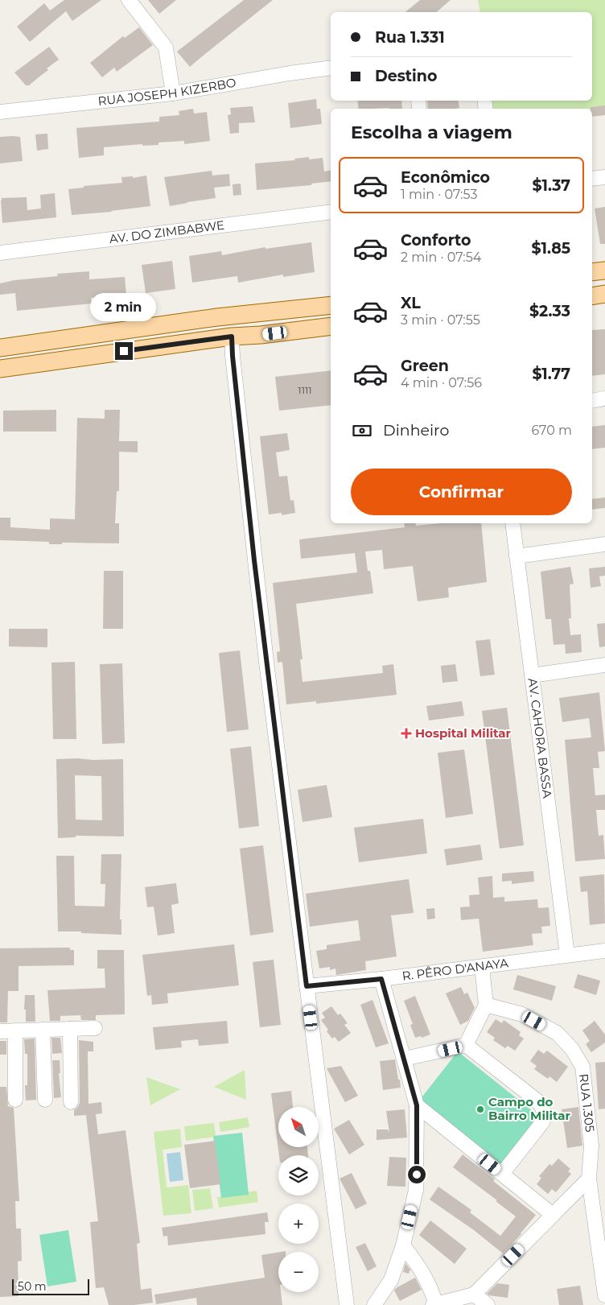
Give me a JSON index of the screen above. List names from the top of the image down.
{
  "streets": {
    "street": [
      "RUA JOSEPH KIZERBO",
      "AV. DO ZIMBABWE",
      "AV. CAHORA BASSA",
      "R. PÊRO D'ANAYA",
      "RUA 1.305"
    ]
  },
  "crossings": [
    ["AV. CAHORA BASSA", "R. PÊRO D'ANAYA"]
  ],
  "places": {
    "health": ["Hospital Militar"],
    "other": ["Campo do Bairro Militar"]
  },
  "house_numbers": ["1111"],
  "scale_bar": "50 m",
  "north": "top left",
  "page": {
    "banner": ["Rua 1.331", "Destino"],
    "heading": "Escolha a viagem",
    "list": [
      {
        "name": "Econômico",
        "note": "1 min · 07:53",
        "value": "$1.37"
      },
      {
        "name": "Conforto",
        "note": "2 min · 07:54",
        "value": "$1.85"
      },
      {
        "name": "XL",
        "note": "3 min · 07:55",
        "value": "$2.33"
      },
      {
        "name": "Green",
        "note": "4 min · 07:56",
        "value": "$1.77"
      }
    ],
    "bubble": "2 min",
    "pay": ["Dinheiro", "670 m"],
    "buttons": "Confirmar",
    "map_buttons": ["+", "−"],
    "scale": "50 m"
  }
}
